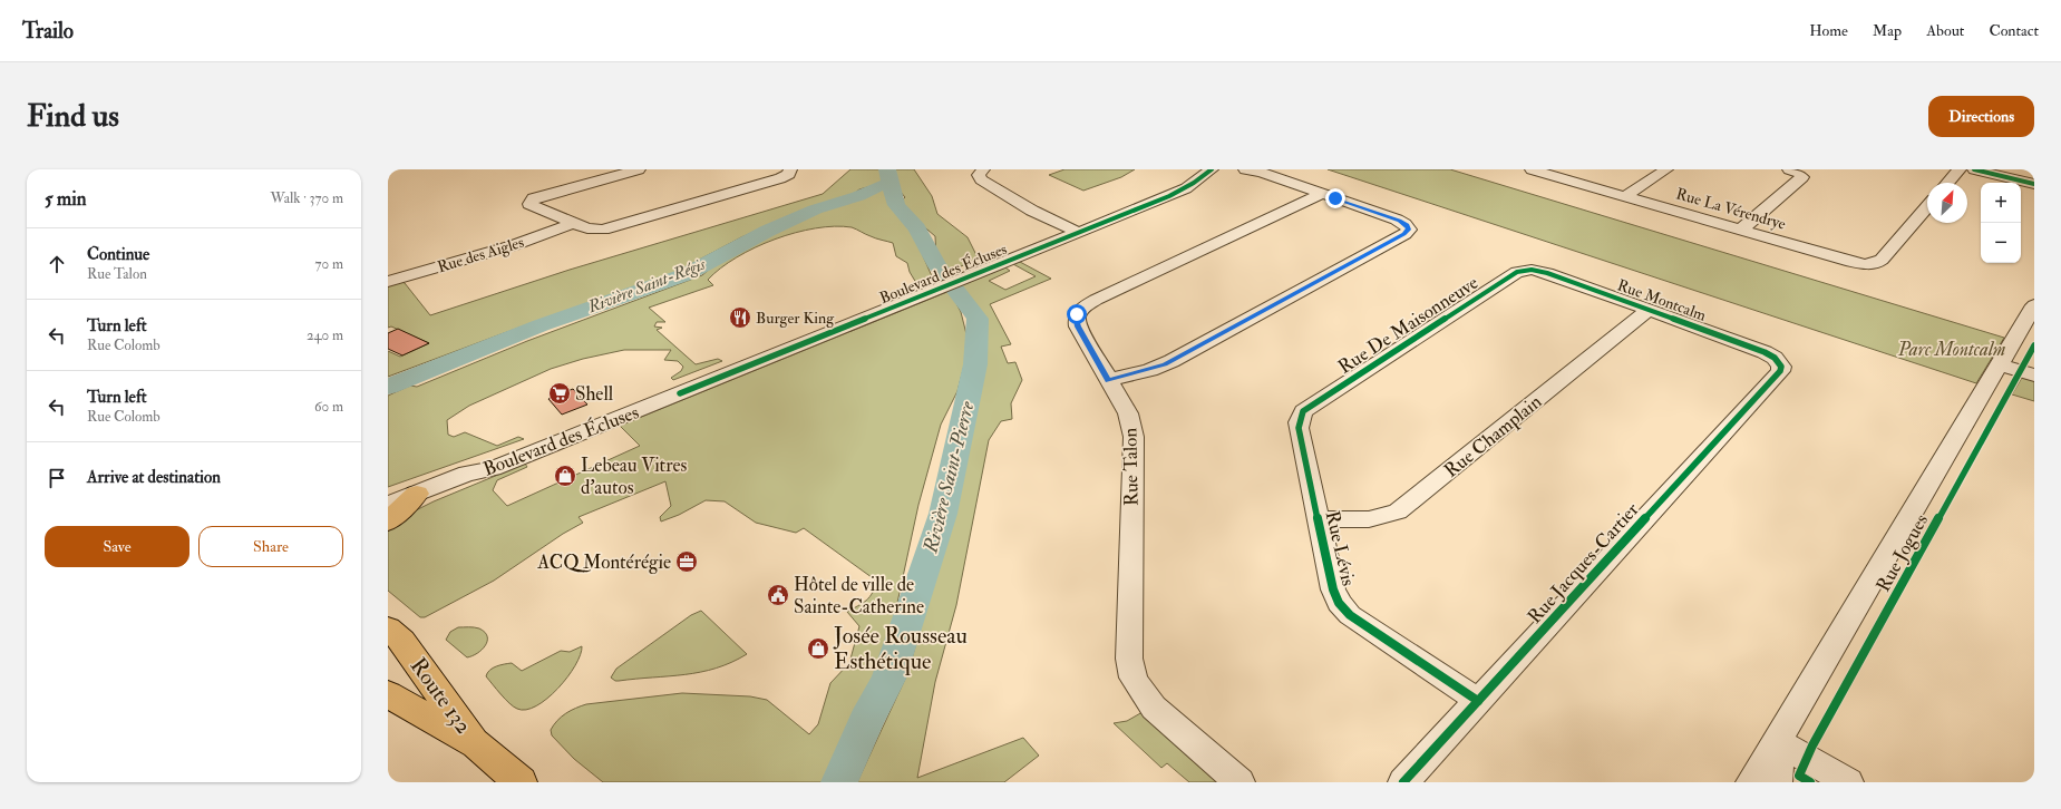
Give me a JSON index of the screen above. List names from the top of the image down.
{
  "streets": {
    "highway": ["Route 132"],
    "street": [
      "Rue La Vérendrye",
      "Rue des Aigles",
      "Boulevard des Écluses",
      "Rue Montcalm",
      "Rue De Maisonneuve",
      "Rue Champlain",
      "Rue Talon",
      "Rue Lévis",
      "Rue Jogues",
      "Rue Jacques-Cartier"
    ]
  },
  "crossings": [
    ["Rue Montcalm", "Rue De Maisonneuve"],
    ["Rue Montcalm", "Rue Champlain"],
    ["Rue Montcalm", "Rue Jacques-Cartier"],
    ["Rue De Maisonneuve", "Rue Lévis"],
    ["Rue Champlain", "Rue Lévis"],
    ["Rue Lévis", "Rue Jacques-Cartier"]
  ],
  "water": ["Rivière Saint-Régis", "Rivière Saint-Pierre"],
  "parks": ["Parc Montcalm"],
  "places": {
    "restaurant": ["Burger King"],
    "supermarket": ["Shell"],
    "shop": ["Lebeau Vitres d'autos", "Josée Rousseau Esthétique"],
    "office": ["ACQ Montérégie"],
    "public building": ["Hôtel de ville de Sainte-Catherine"]
  },
  "north": "top right",
  "page": {
    "header": "Trailo",
    "nav": [
      "Home",
      "Map",
      "About",
      "Contact"
    ],
    "buttons": [
      "Directions",
      ["Save", "Share"]
    ],
    "title": "Find us",
    "heading": ["5 min", "Walk · 370 m"],
    "map_buttons": ["+", "−"],
    "list": [
      ["Continue", "Rue Talon", "70 m"],
      ["Turn left", "Rue Colomb", "240 m"],
      ["Turn left", "Rue Colomb", "60 m"],
      "Arrive at destination"
    ]
  }
}
